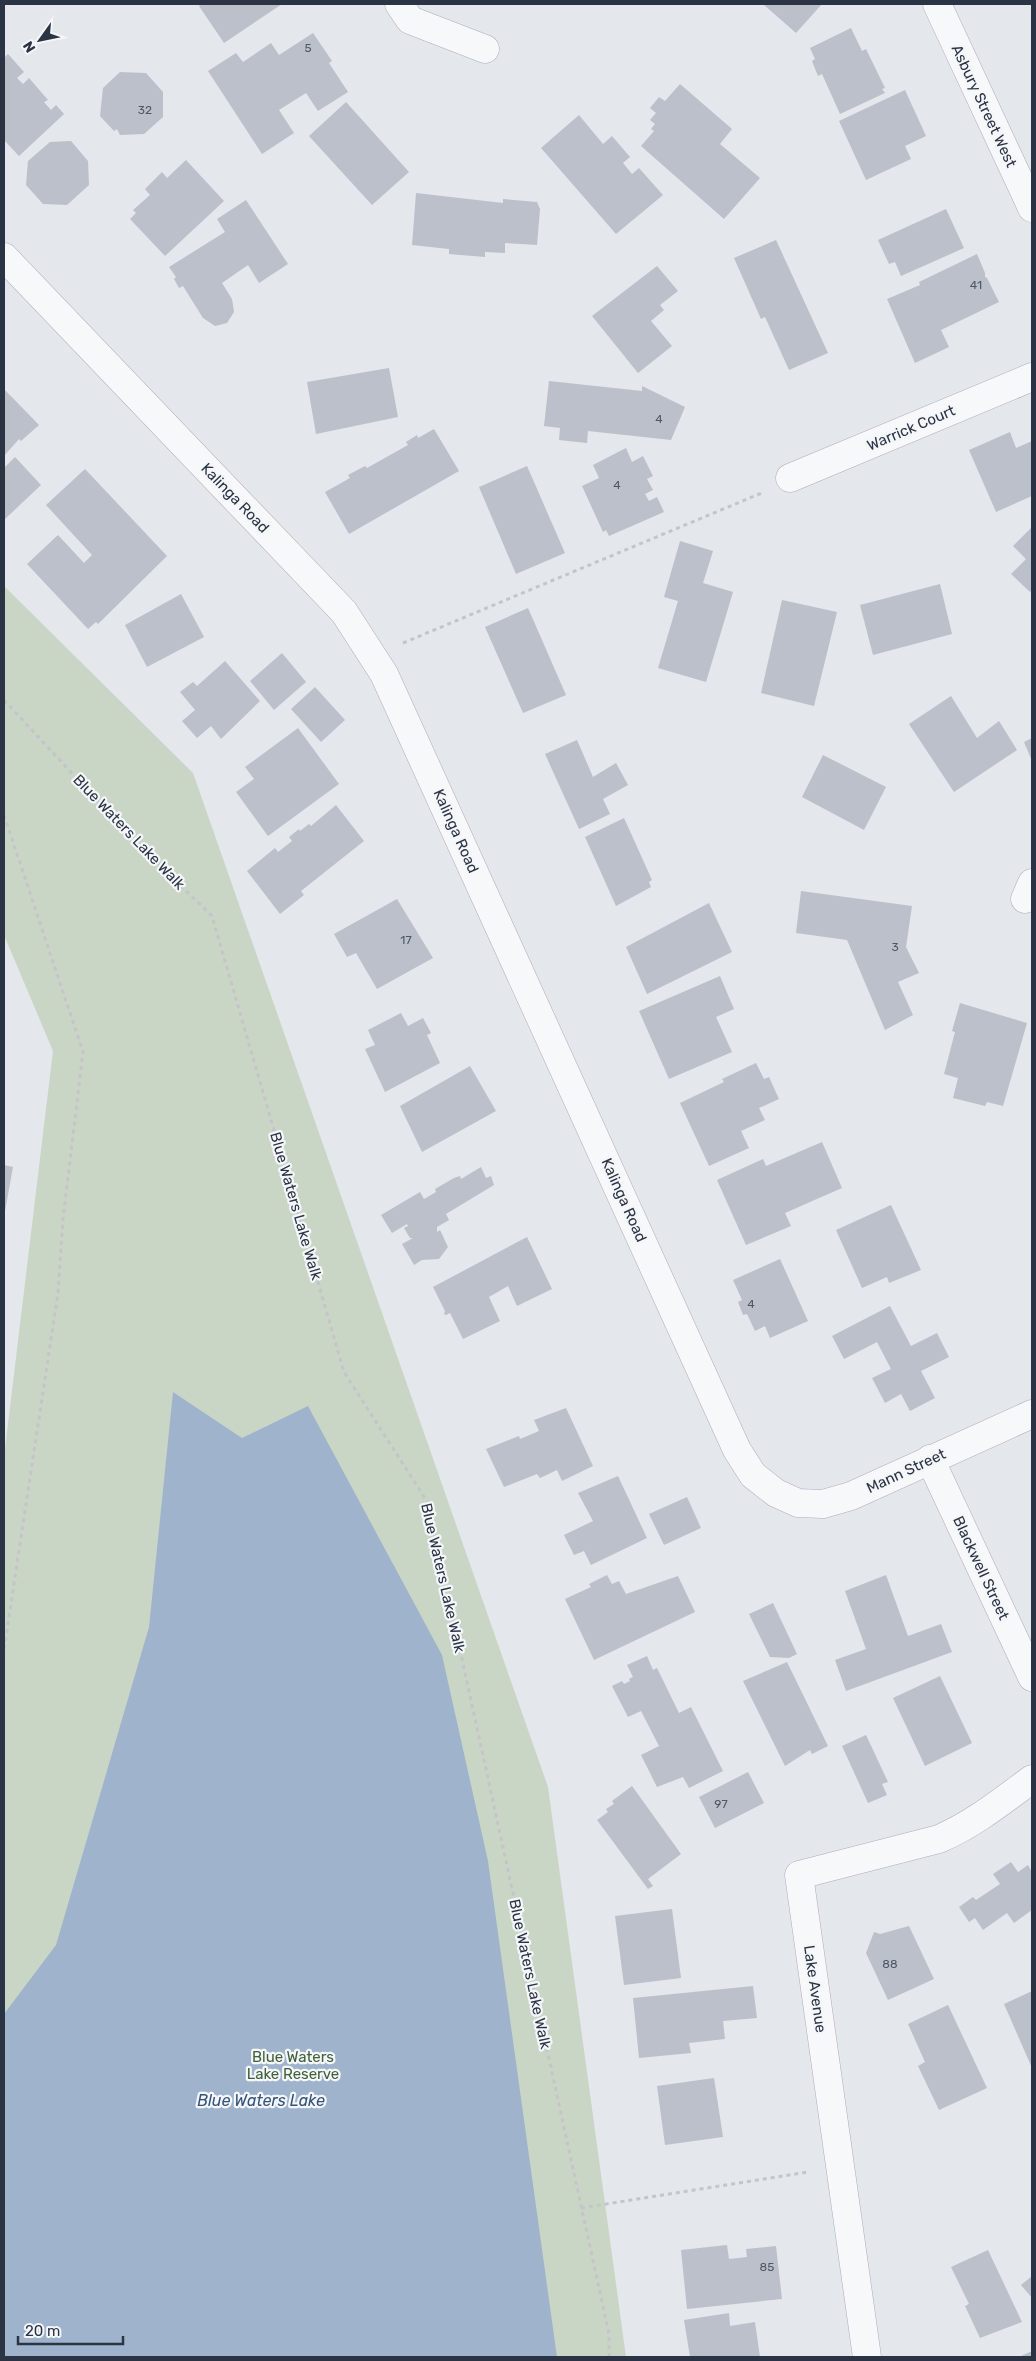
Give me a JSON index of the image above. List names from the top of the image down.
{
  "streets": {
    "street": [
      "Asbury Street West",
      "Warrick Court",
      "Kalinga Road",
      "Mann Street",
      "Blackwell Street",
      "Lake Avenue"
    ],
    "path": ["Blue Waters Lake Walk"]
  },
  "crossings": [
    ["Kalinga Road", "Mann Street"],
    ["Mann Street", "Blackwell Street"]
  ],
  "water": ["Blue Waters Lake"],
  "parks": ["Blue Waters Lake Reserve"],
  "house_numbers": [
    "5",
    "32",
    "41",
    "4",
    "4",
    "17",
    "3",
    "4",
    "97",
    "88",
    "85"
  ],
  "scale_bar": "20 m",
  "north": "bottom left"
}
